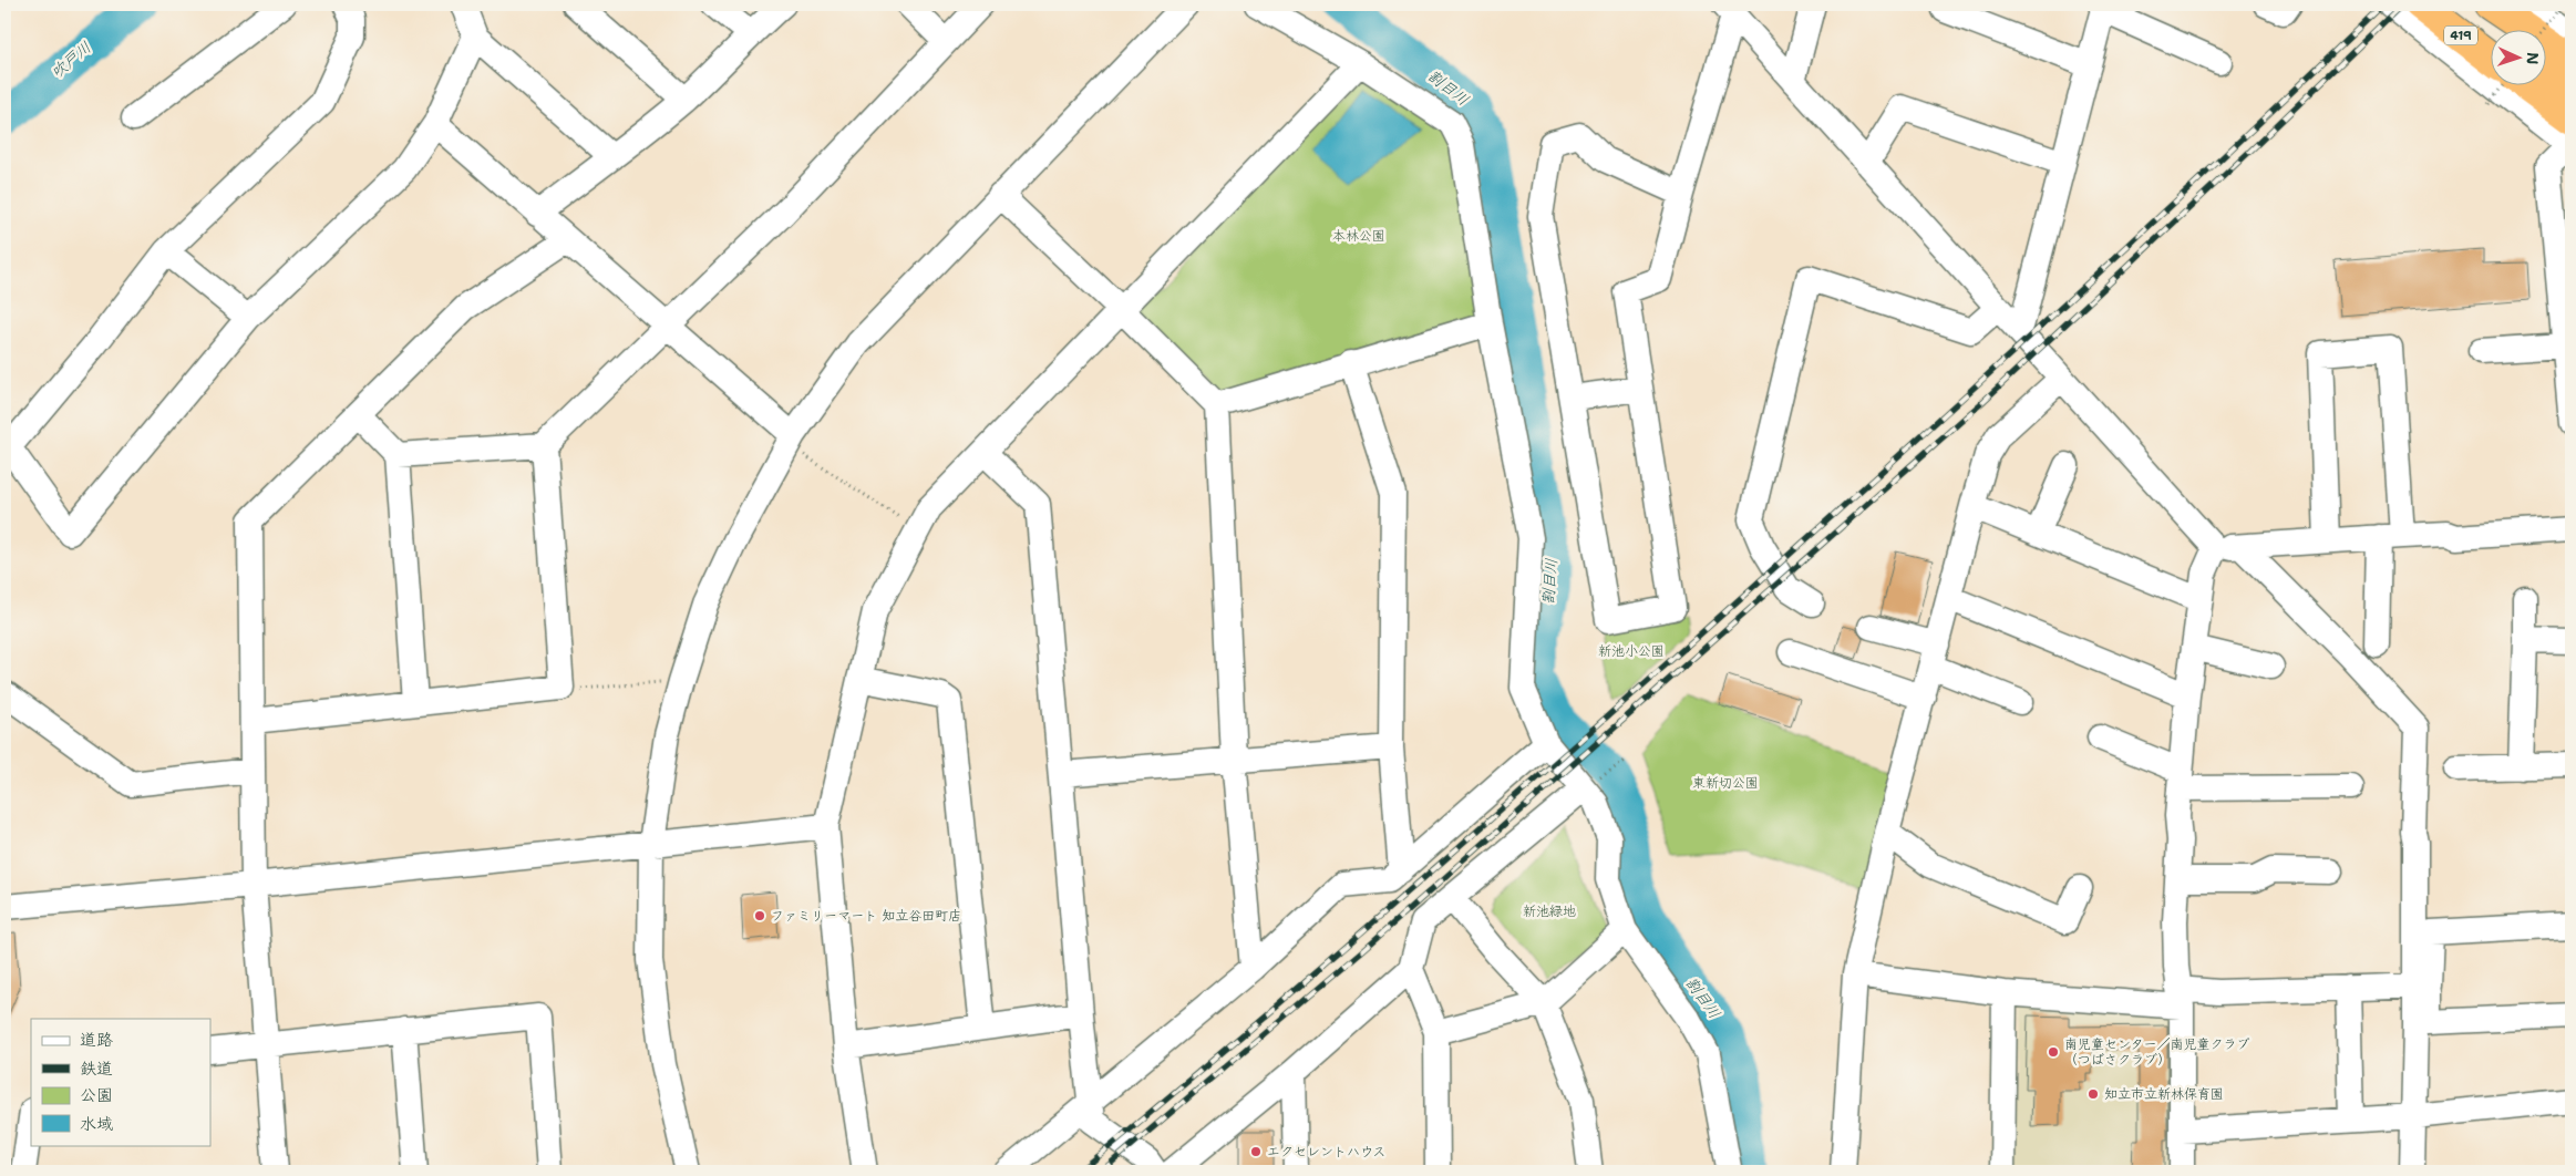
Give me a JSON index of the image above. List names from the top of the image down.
{
  "streets": {
    "highway": ["419"]
  },
  "water": ["吹戸川", "割目川"],
  "parks": [
    "本林公園",
    "新池小公園",
    "東新切公園",
    "新池緑地"
  ],
  "places": [
    "ファミリーマート 知立谷田町店",
    "南児童センター／南児童クラブ （つばさクラブ）",
    "知立市立新林保育園",
    "エクセレントハウス"
  ],
  "legend": [
    "道路",
    "鉄道",
    "公園",
    "水域"
  ],
  "north": "right"
}
